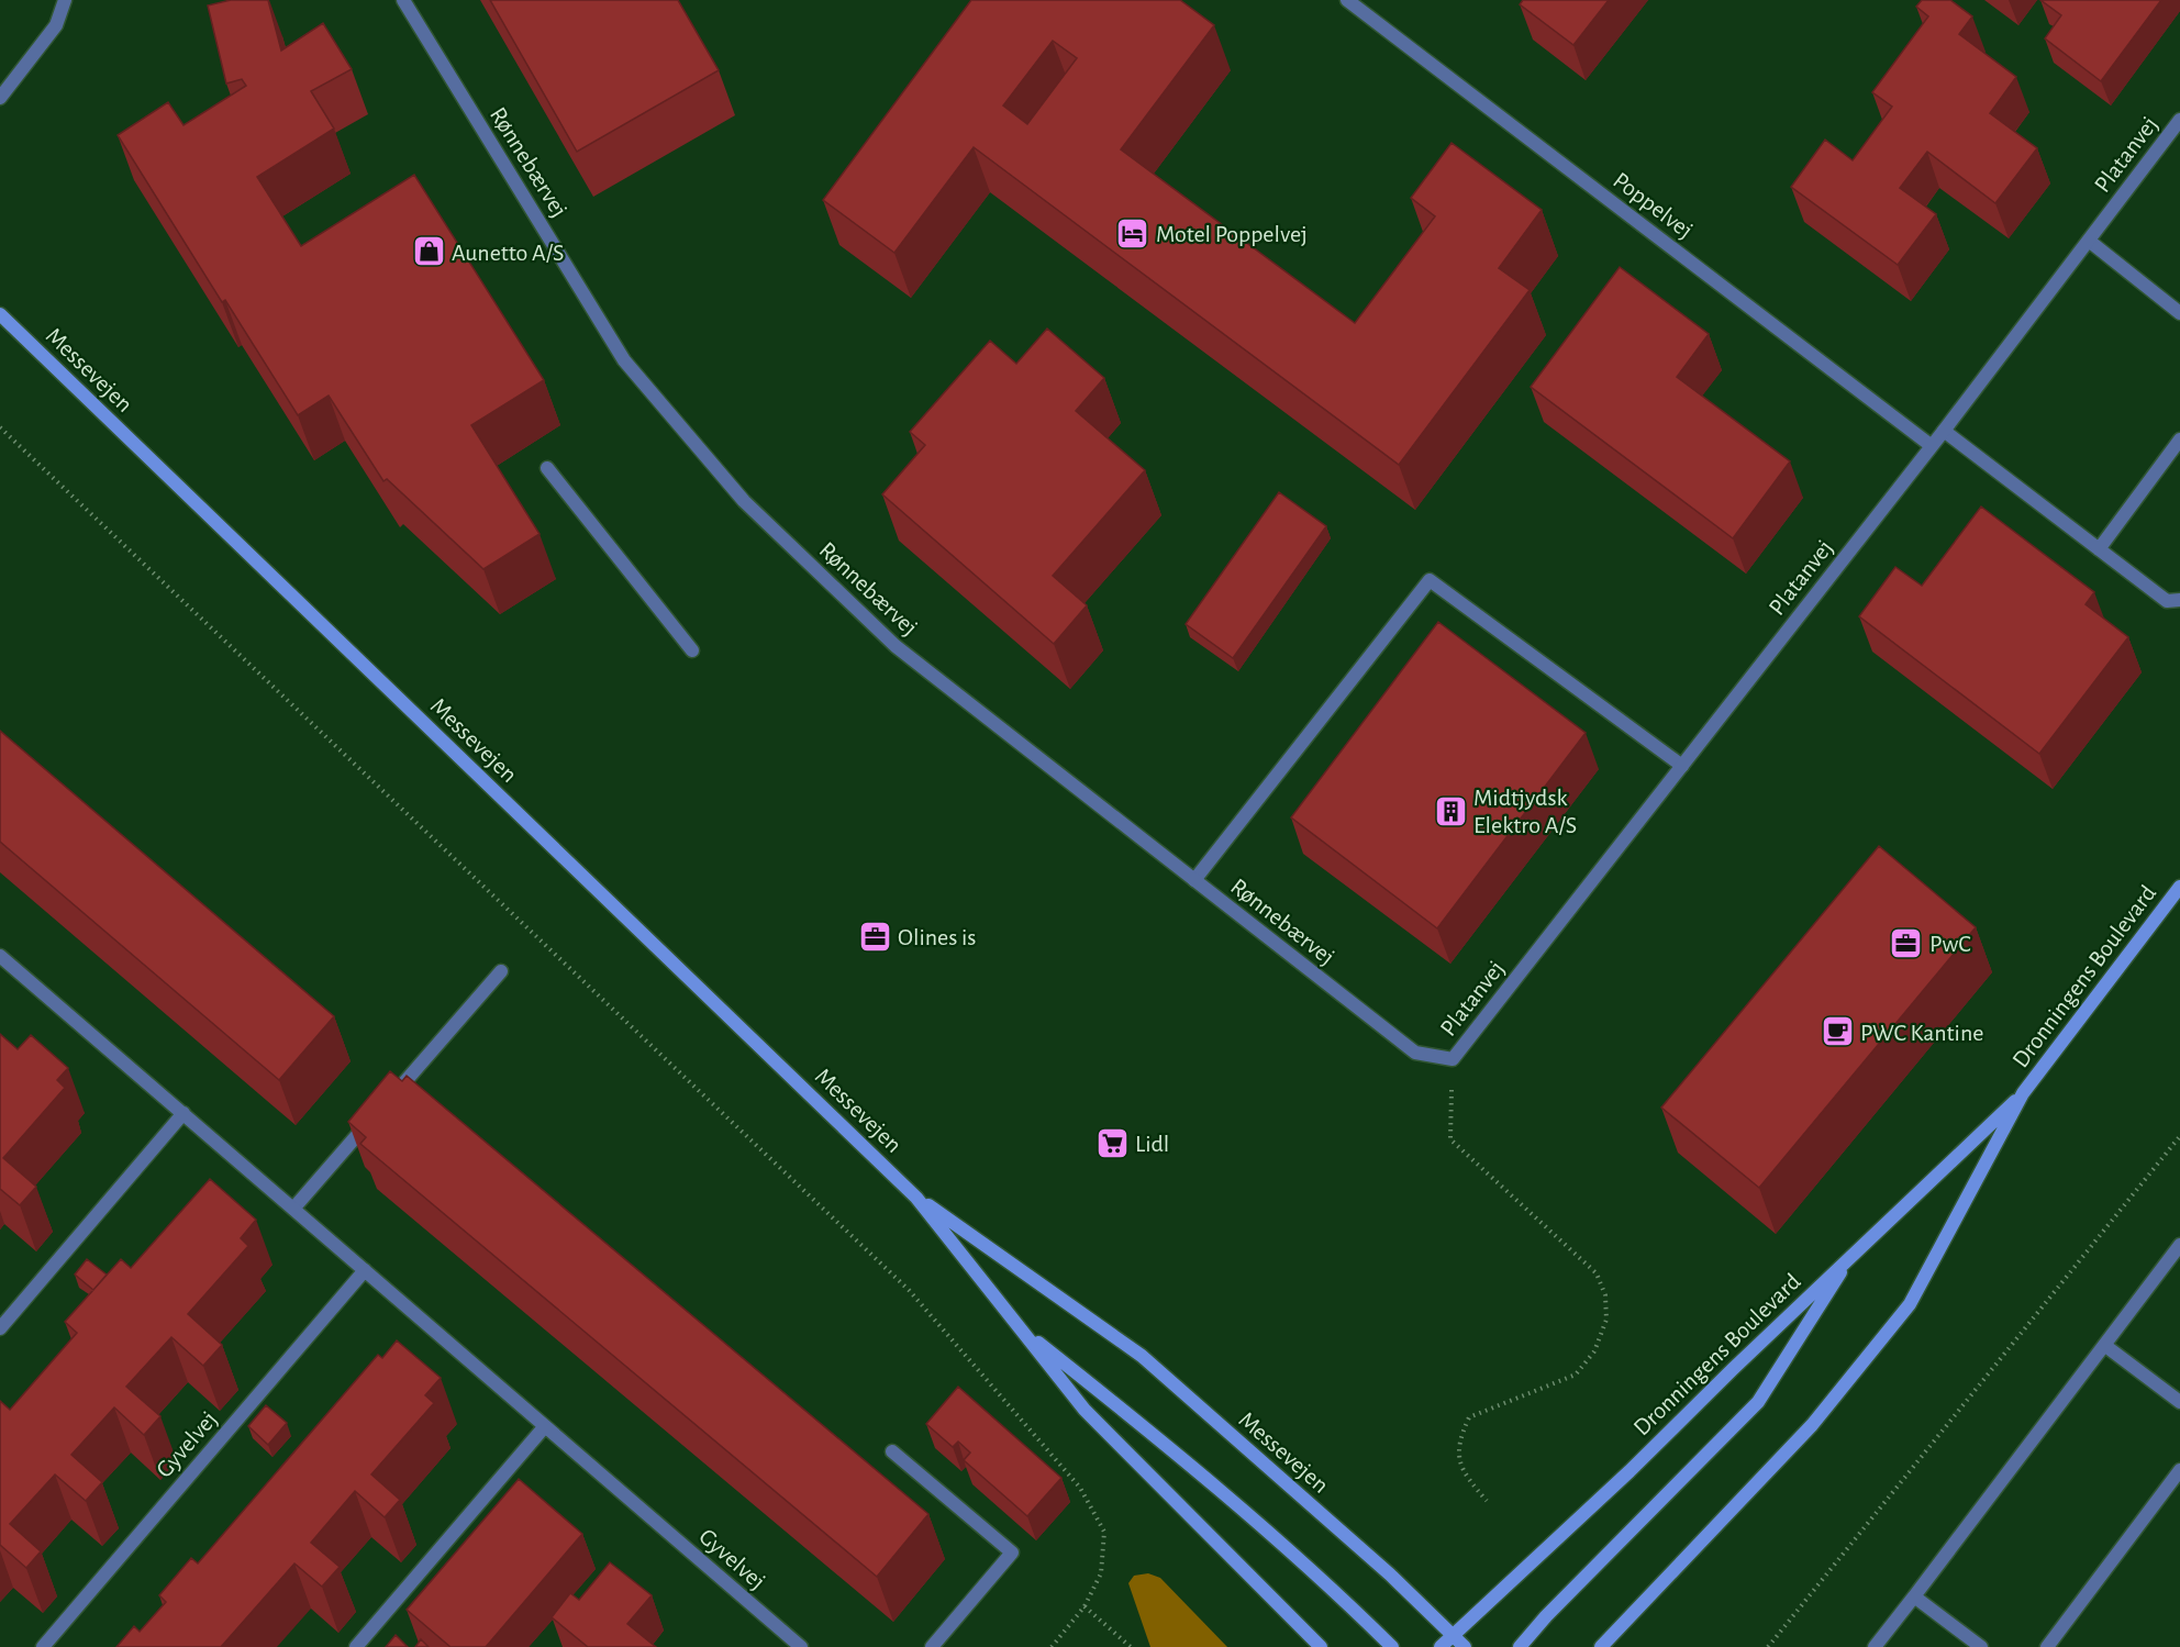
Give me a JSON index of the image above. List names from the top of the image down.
{
  "streets": {
    "main road": ["Messevejen", "Dronningens Boulevard"],
    "street": [
      "Platanvej",
      "Rønnebærvej",
      "Poppelvej",
      "Gyvelvej"
    ]
  },
  "crossings": [
    ["Platanvej", "Rønnebærvej"],
    ["Platanvej", "Poppelvej"],
    ["Messevejen", "Dronningens Boulevard"]
  ],
  "places": {
    "hotel": ["Motel Poppelvej"],
    "shop": ["Aunetto A/S"],
    "building": ["Midtjydsk Elektro A/S"],
    "office": ["Olines is", "PwC"],
    "cafe": ["PWC Kantine"],
    "supermarket": ["Lidl"]
  }
}
